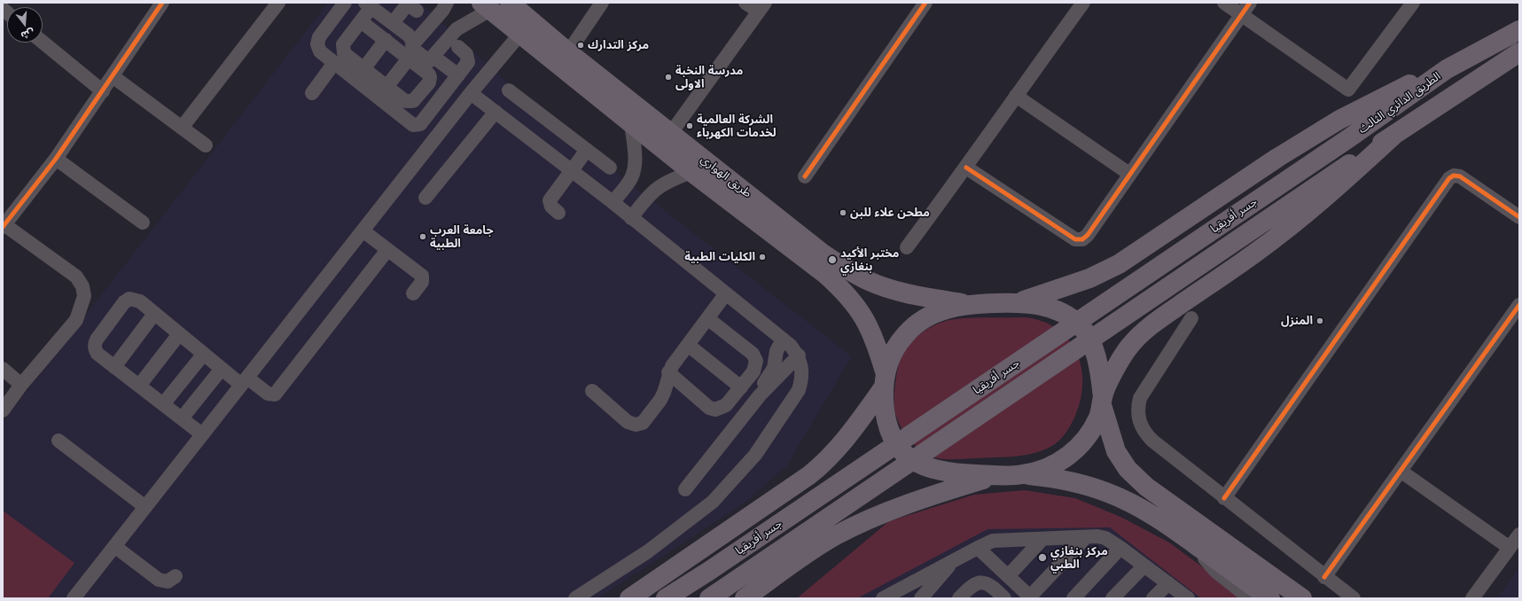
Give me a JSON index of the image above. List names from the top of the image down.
{
  "streets": {
    "highway": ["الطريق الدائري الثالث", "طريق الهواري", "جسر أفريقيا"]
  },
  "crossings": [
    ["الطريق الدائري الثالث", "جسر أفريقيا"]
  ],
  "places": [
    "مركز التدارك",
    "مدرسة النخبة الاولى",
    "الشركة العالمية لخدمات الكهرباء",
    "مطحن علاء للبن",
    "جامعة العرب الطبية",
    "الكليات الطبية",
    "مختبر الأكيد بنغازي",
    "المنزل",
    "مركز بنغازي الطبي"
  ],
  "north": "bottom"
}
